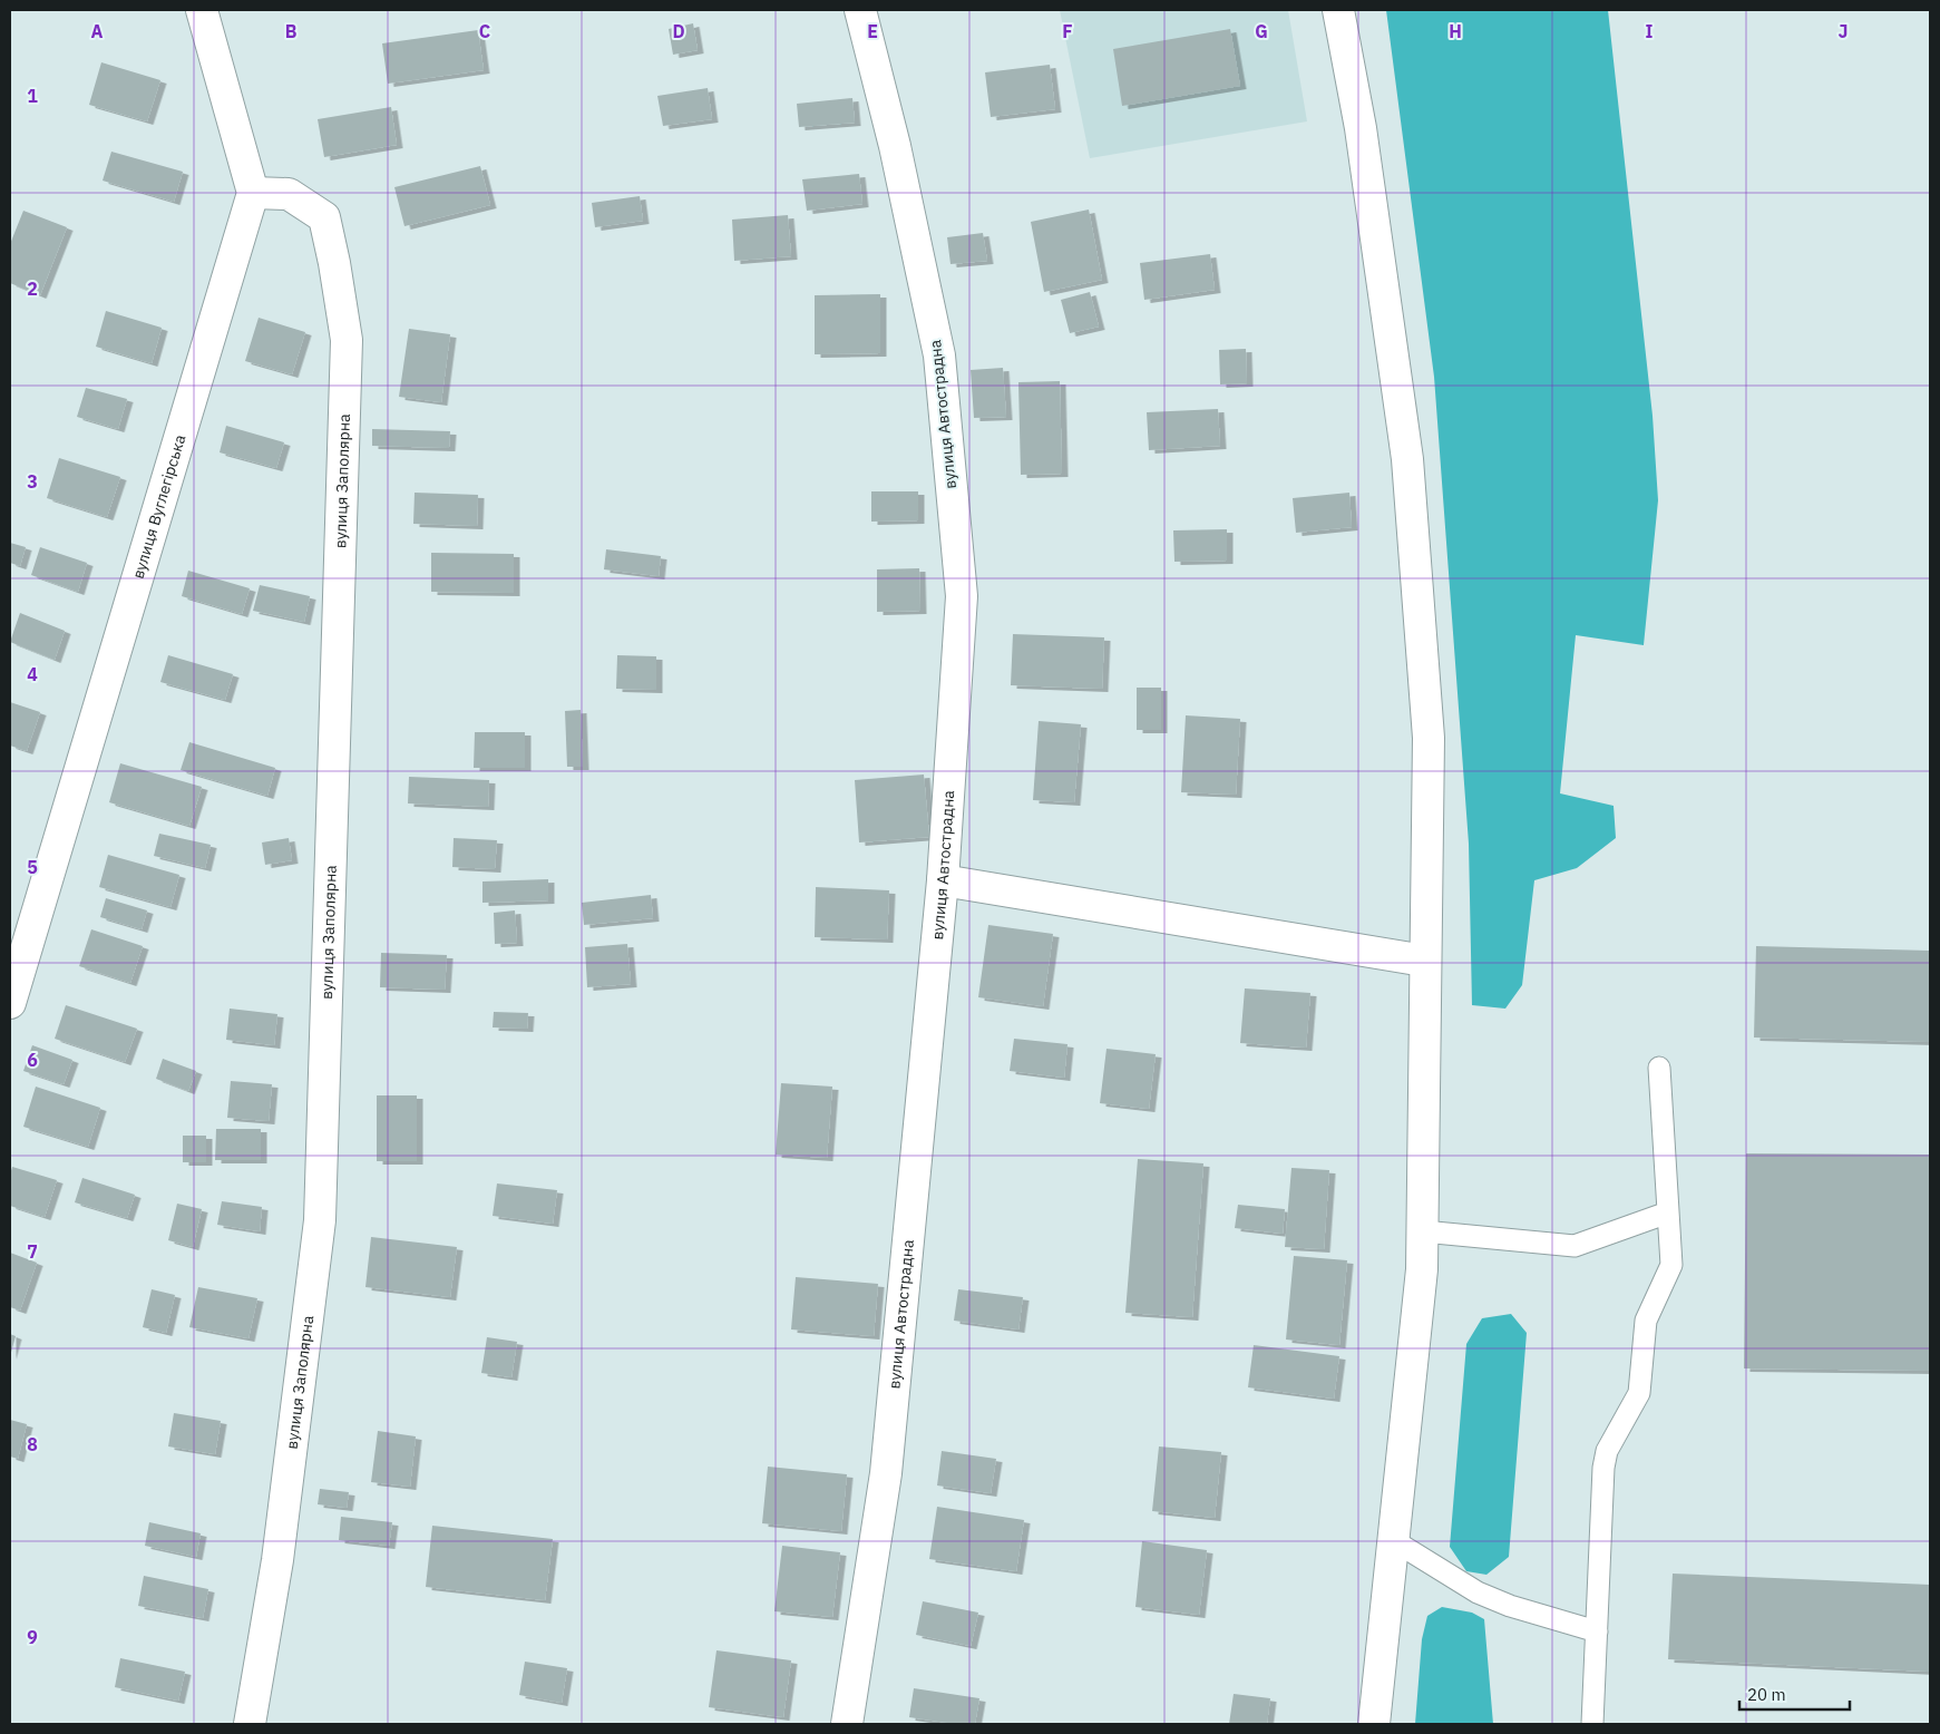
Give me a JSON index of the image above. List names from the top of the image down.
{
  "streets": {
    "main road": ["вулиця Автострадна", "вулиця Заполярна", "вулиця Вуглегірська"]
  },
  "crossings": [
    ["вулиця Заполярна", "вулиця Вуглегірська"]
  ],
  "scale_bar": "20 m",
  "grid": {
    "columns": [
      "A",
      "B",
      "C",
      "D",
      "E",
      "F",
      "G",
      "H",
      "I",
      "J"
    ],
    "rows": [
      "1",
      "2",
      "3",
      "4",
      "5",
      "6",
      "7",
      "8",
      "9"
    ]
  }
}
